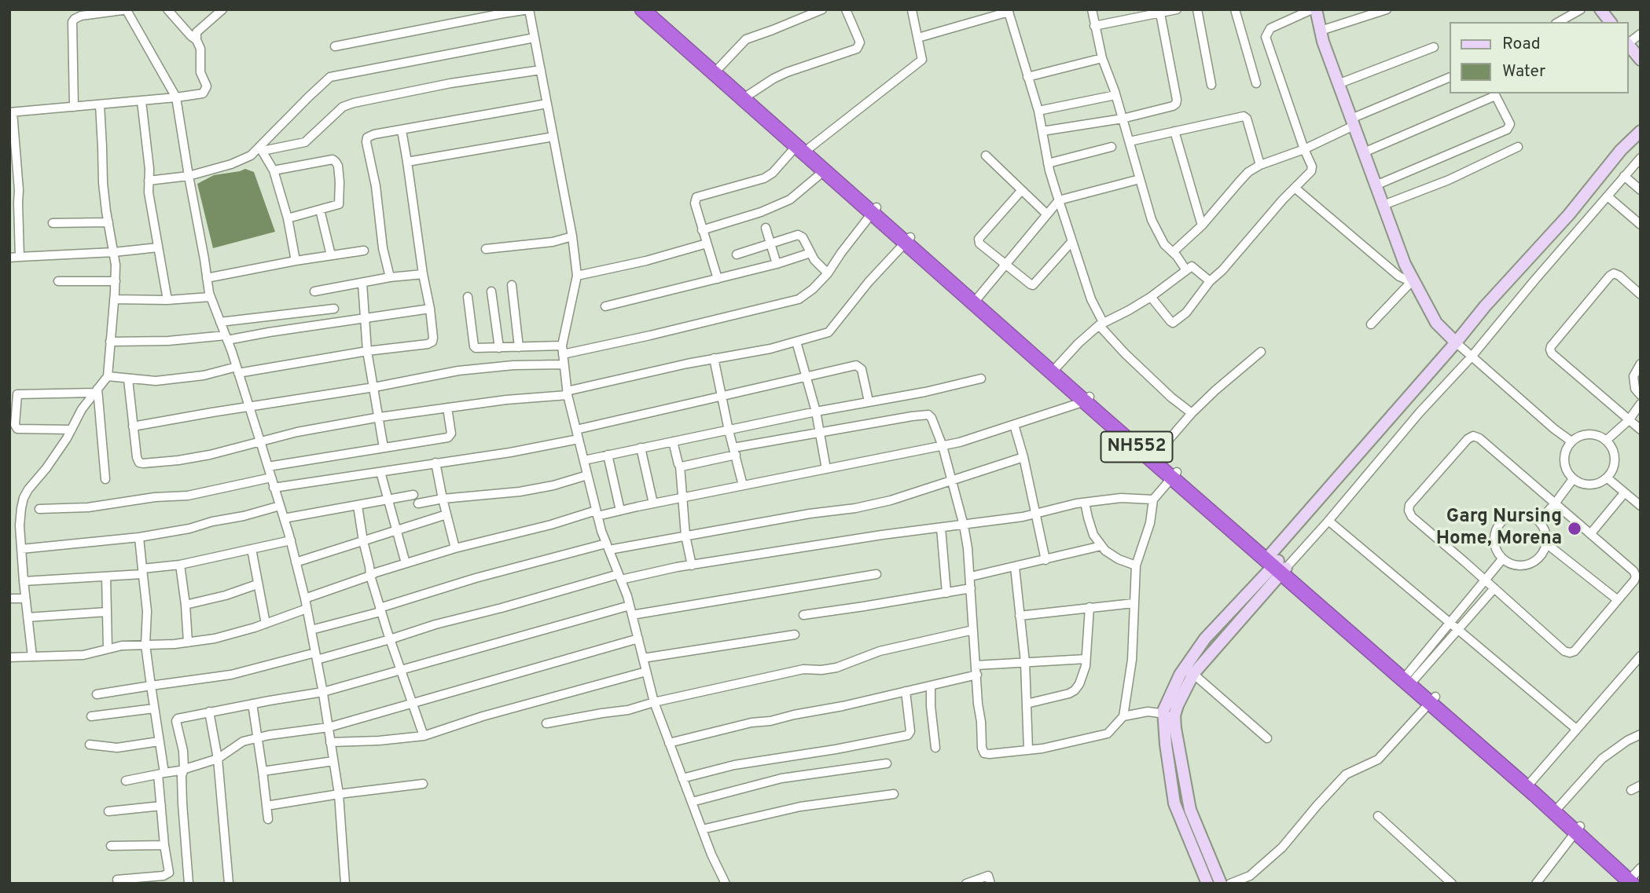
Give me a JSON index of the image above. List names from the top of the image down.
{
  "streets": {
    "highway": ["NH552"]
  },
  "places": ["Garg Nursing Home, Morena"],
  "legend": ["Road", "Water"]
}
